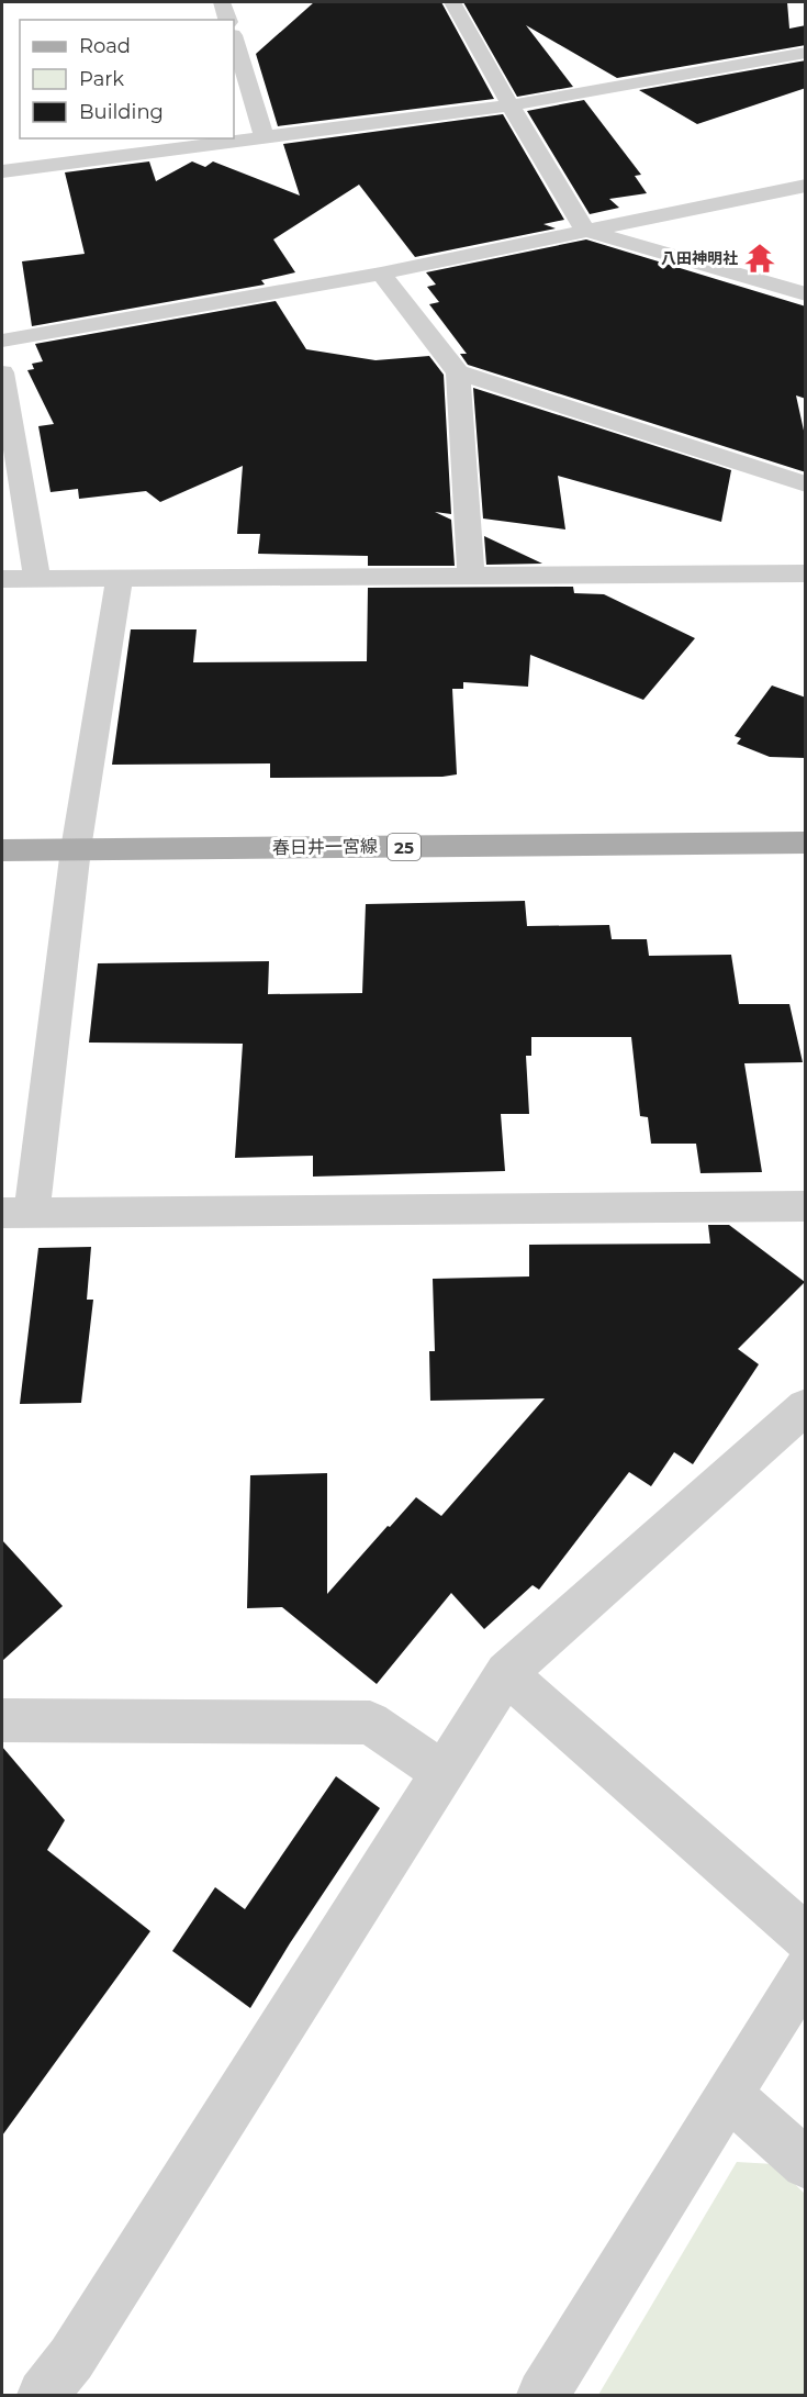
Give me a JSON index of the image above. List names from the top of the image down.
{
  "streets": {
    "main road": ["春日井一宮線", "25"]
  },
  "places": {
    "temple": ["八田神明社"]
  },
  "legend": ["Road", "Park", "Building"]
}
